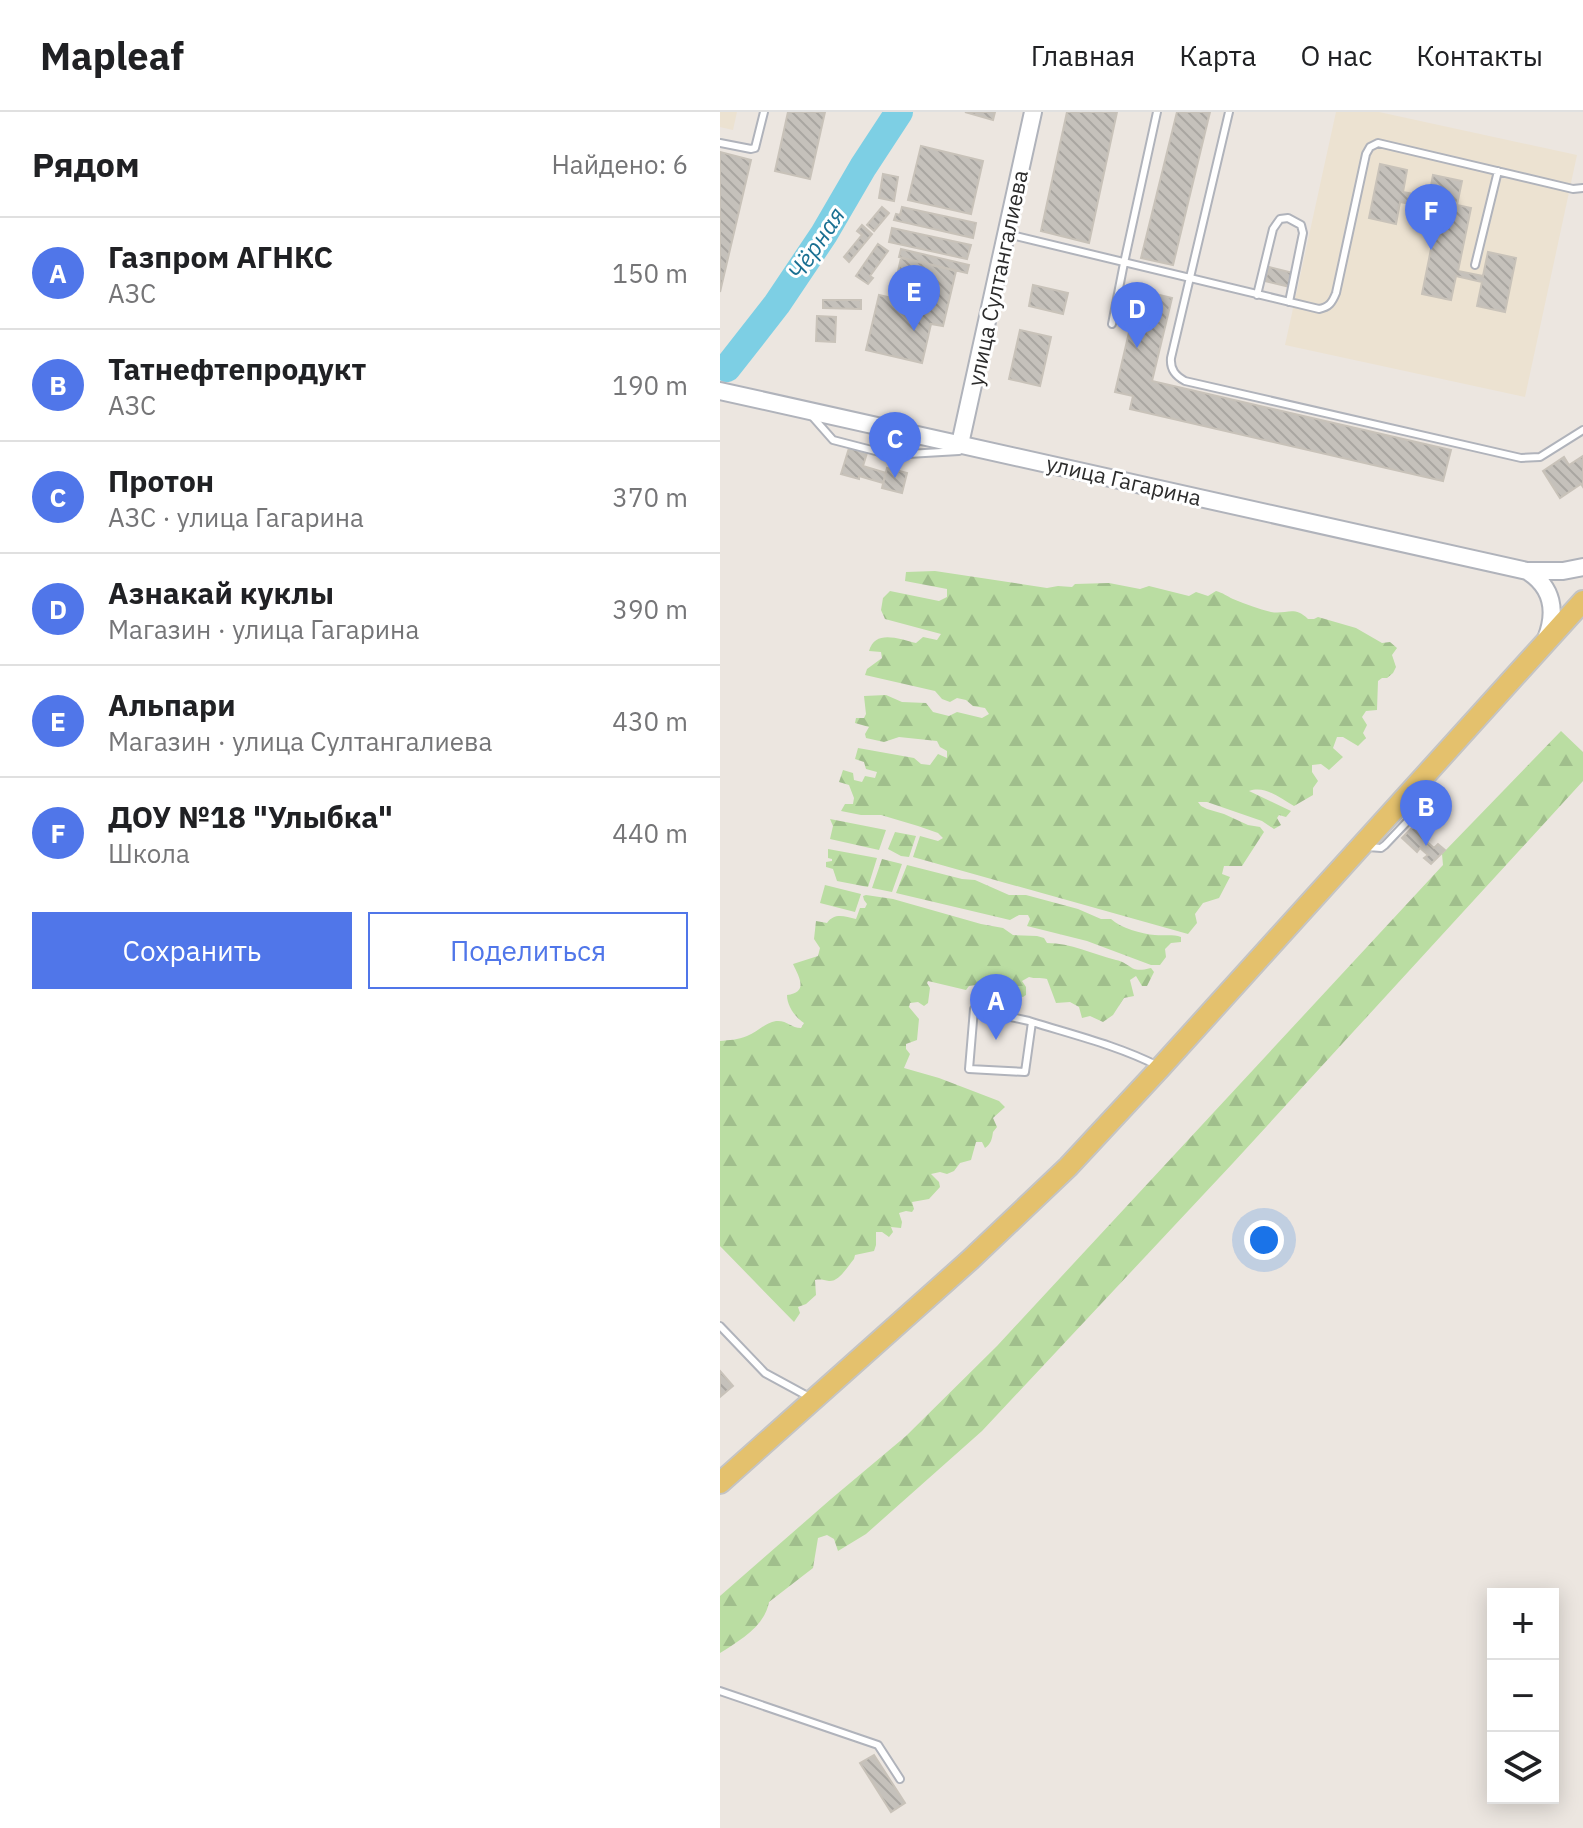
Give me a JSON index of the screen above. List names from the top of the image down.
{
  "streets": {
    "street": ["улица Султангалиева", "улица Гагарина"]
  },
  "crossings": [
    ["улица Султангалиева", "улица Гагарина"]
  ],
  "water": ["Чёрная"],
  "page": {
    "header": "Mapleaf",
    "nav": [
      "Главная",
      "Карта",
      "О нас",
      "Контакты"
    ],
    "heading": ["Рядом", "Найдено: 6"],
    "pins": [
      "F",
      "E",
      "D",
      "C",
      "B",
      "A"
    ],
    "list": [
      {
        "mark": "A",
        "name": "Газпром АГНКС",
        "note": "АЗС",
        "value": "150 m"
      },
      {
        "mark": "B",
        "name": "Татнефтепродукт",
        "note": "АЗС",
        "value": "190 m"
      },
      {
        "mark": "C",
        "name": "Протон",
        "note": "АЗС · улица Гагарина",
        "value": "370 m"
      },
      {
        "mark": "D",
        "name": "Азнакай куклы",
        "note": "Магазин · улица Гагарина",
        "value": "390 m"
      },
      {
        "mark": "E",
        "name": "Альпари",
        "note": "Магазин · улица Султангалиева",
        "value": "430 m"
      },
      {
        "mark": "F",
        "name": "ДОУ №18 \"Улыбка\"",
        "note": "Школа",
        "value": "440 m"
      }
    ],
    "buttons": ["Сохранить", "Поделиться"],
    "map_buttons": ["+", "−"]
  }
}
